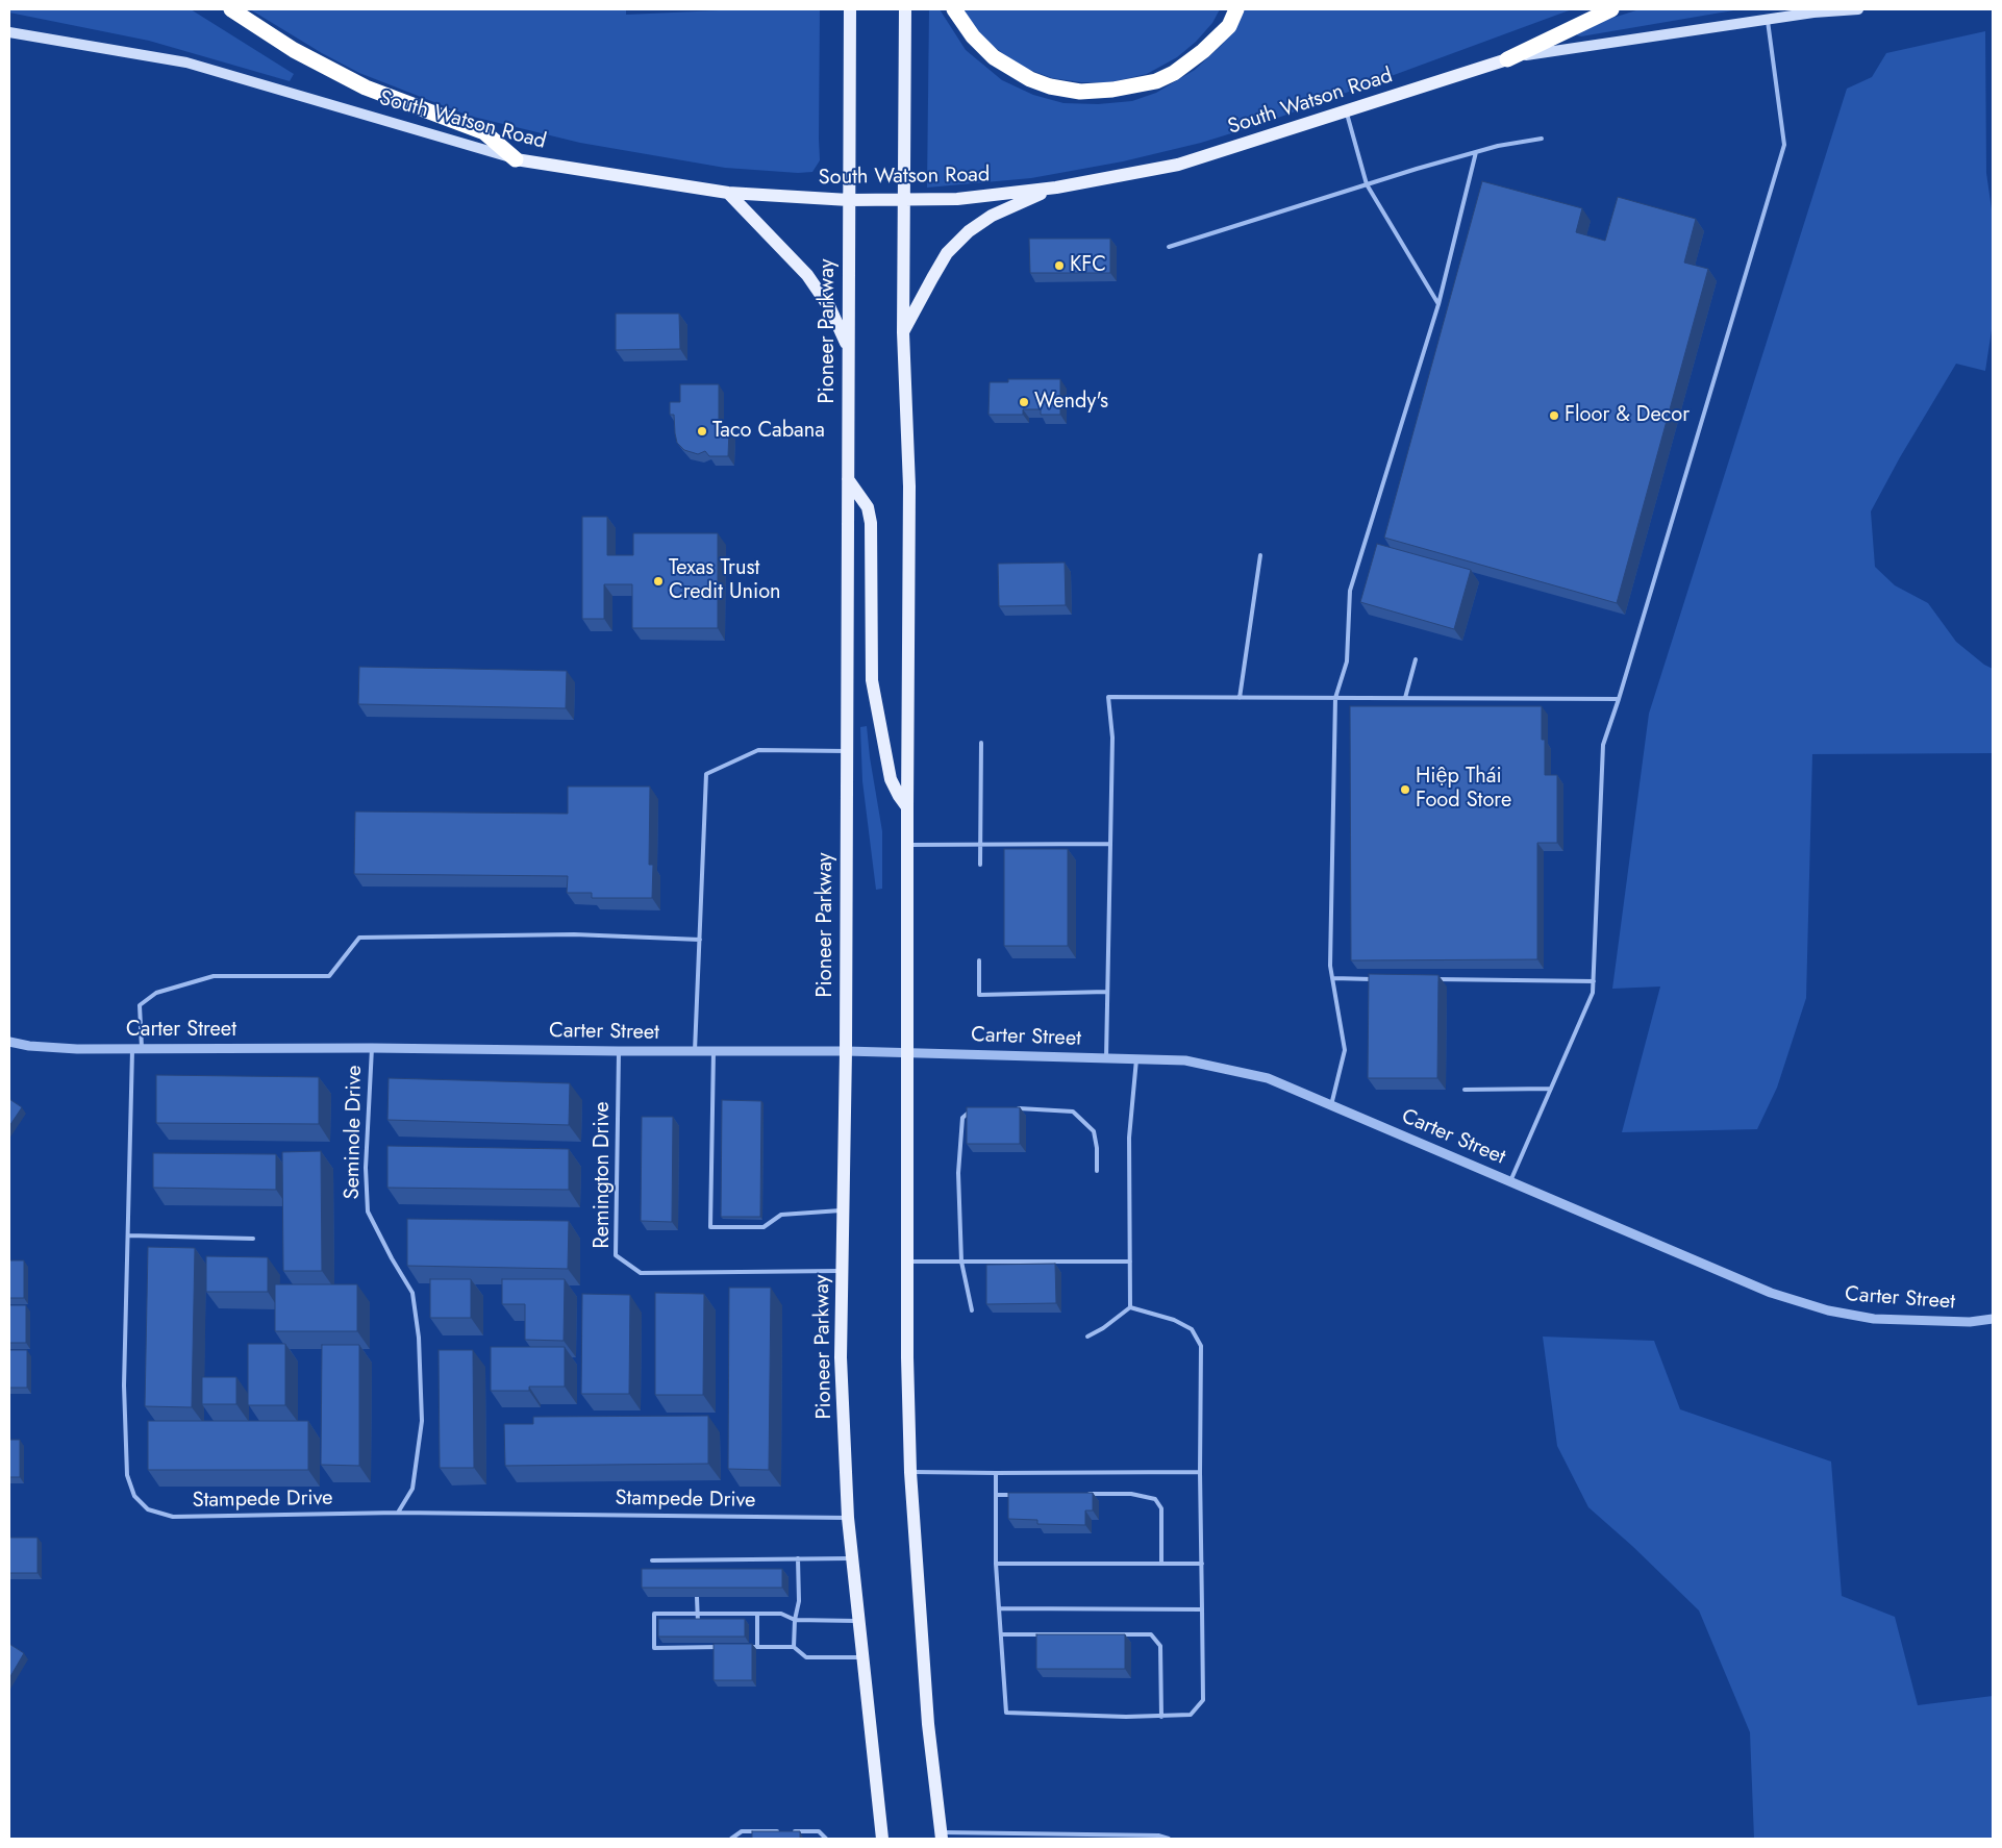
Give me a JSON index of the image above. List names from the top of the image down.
{
  "streets": {
    "main road": ["South Watson Road", "Pioneer Parkway"],
    "street": ["Carter Street"],
    "lane": ["Seminole Drive", "Remington Drive", "Stampede Drive"]
  },
  "crossings": [
    ["South Watson Road", "Pioneer Parkway"],
    ["Pioneer Parkway", "Carter Street"],
    ["Pioneer Parkway", "Remington Drive"],
    ["Pioneer Parkway", "Stampede Drive"],
    ["Carter Street", "Seminole Drive"],
    ["Carter Street", "Remington Drive"],
    ["Carter Street", "Stampede Drive"],
    ["Seminole Drive", "Stampede Drive"]
  ],
  "places": [
    "KFC",
    "Wendy's",
    "Floor & Decor",
    "Taco Cabana",
    "Texas Trust Credit Union",
    "Hiệp Thái Food Store"
  ]
}
